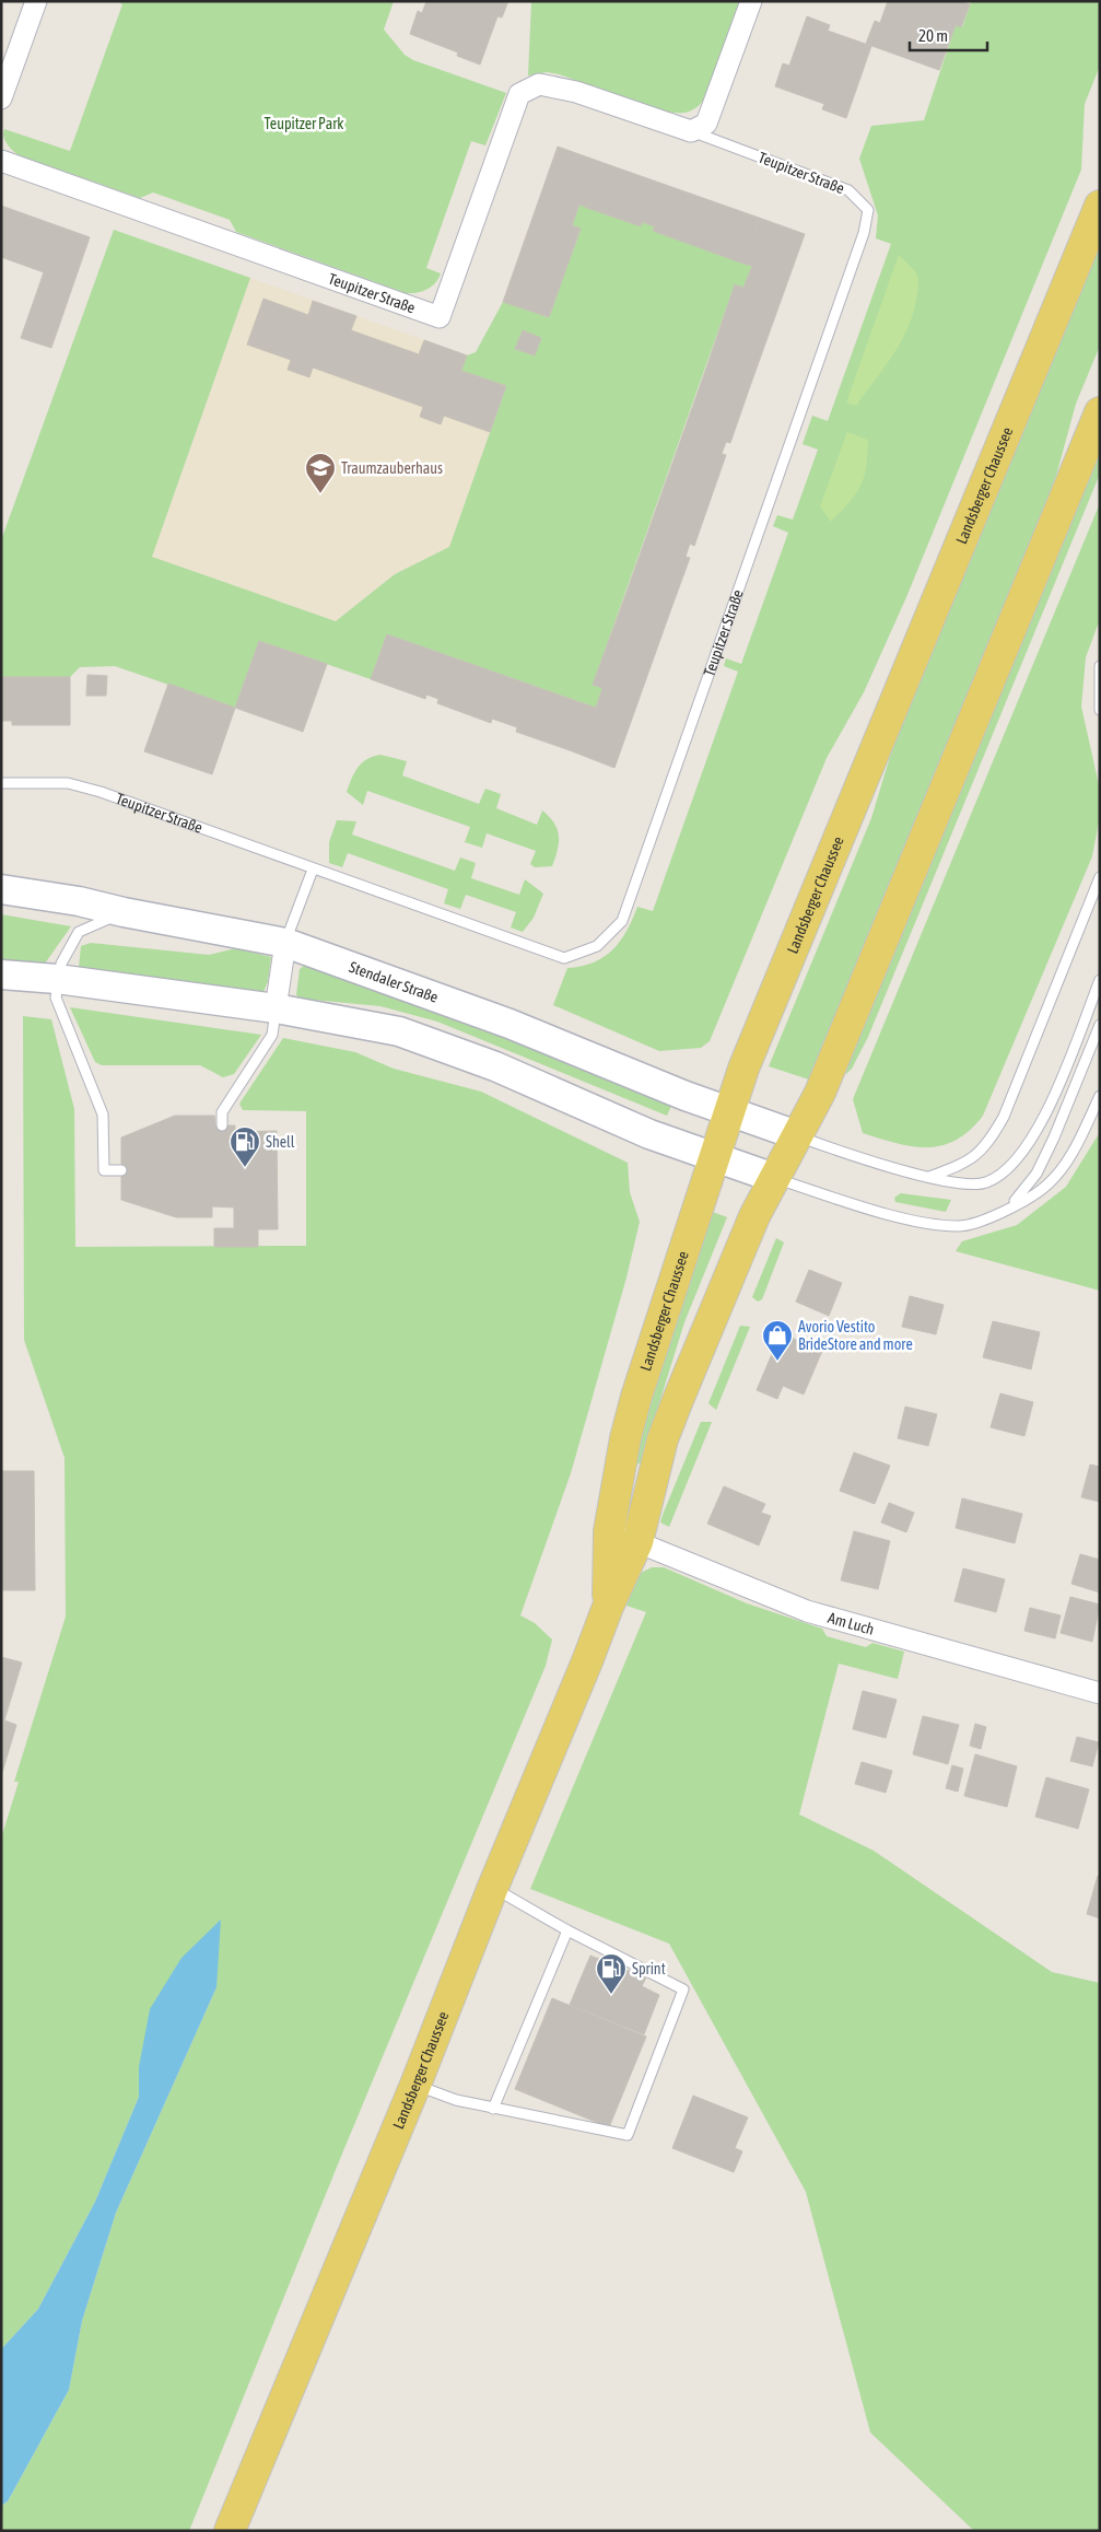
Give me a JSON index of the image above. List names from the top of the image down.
{
  "streets": {
    "main road": ["Landsberger Chaussee", "Stendaler Straße"],
    "street": ["Teupitzer Straße", "Am Luch"]
  },
  "crossings": [
    ["Landsberger Chaussee", "Stendaler Straße"],
    ["Landsberger Chaussee", "Am Luch"]
  ],
  "parks": ["Teupitzer Park"],
  "places": {
    "school or university": ["Traumzauberhaus"],
    "fuel station": ["Shell", "Sprint"],
    "shop": ["Avorio Vestito BrideStore and more"]
  },
  "scale_bar": "20 m"
}
